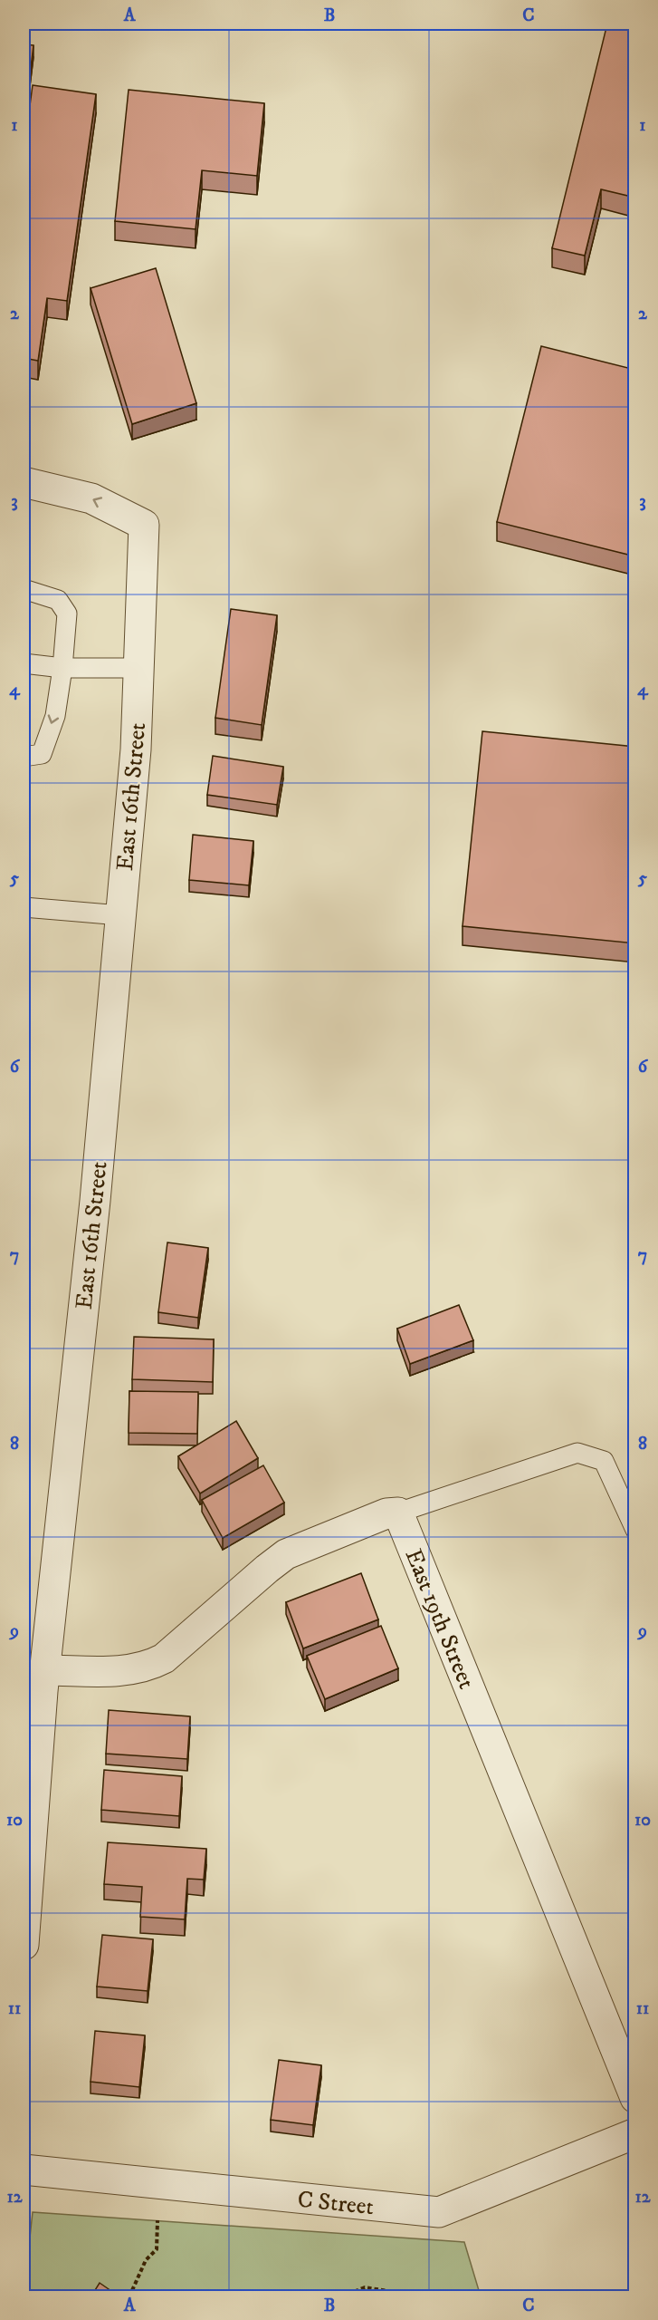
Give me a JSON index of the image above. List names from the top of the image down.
{
  "streets": {
    "street": ["East 16th Street", "East 19th Street", "C Street"]
  },
  "grid": {
    "columns": ["A", "B", "C"],
    "rows": [
      "1",
      "2",
      "3",
      "4",
      "5",
      "6",
      "7",
      "8",
      "9",
      "10",
      "11",
      "12"
    ]
  }
}
